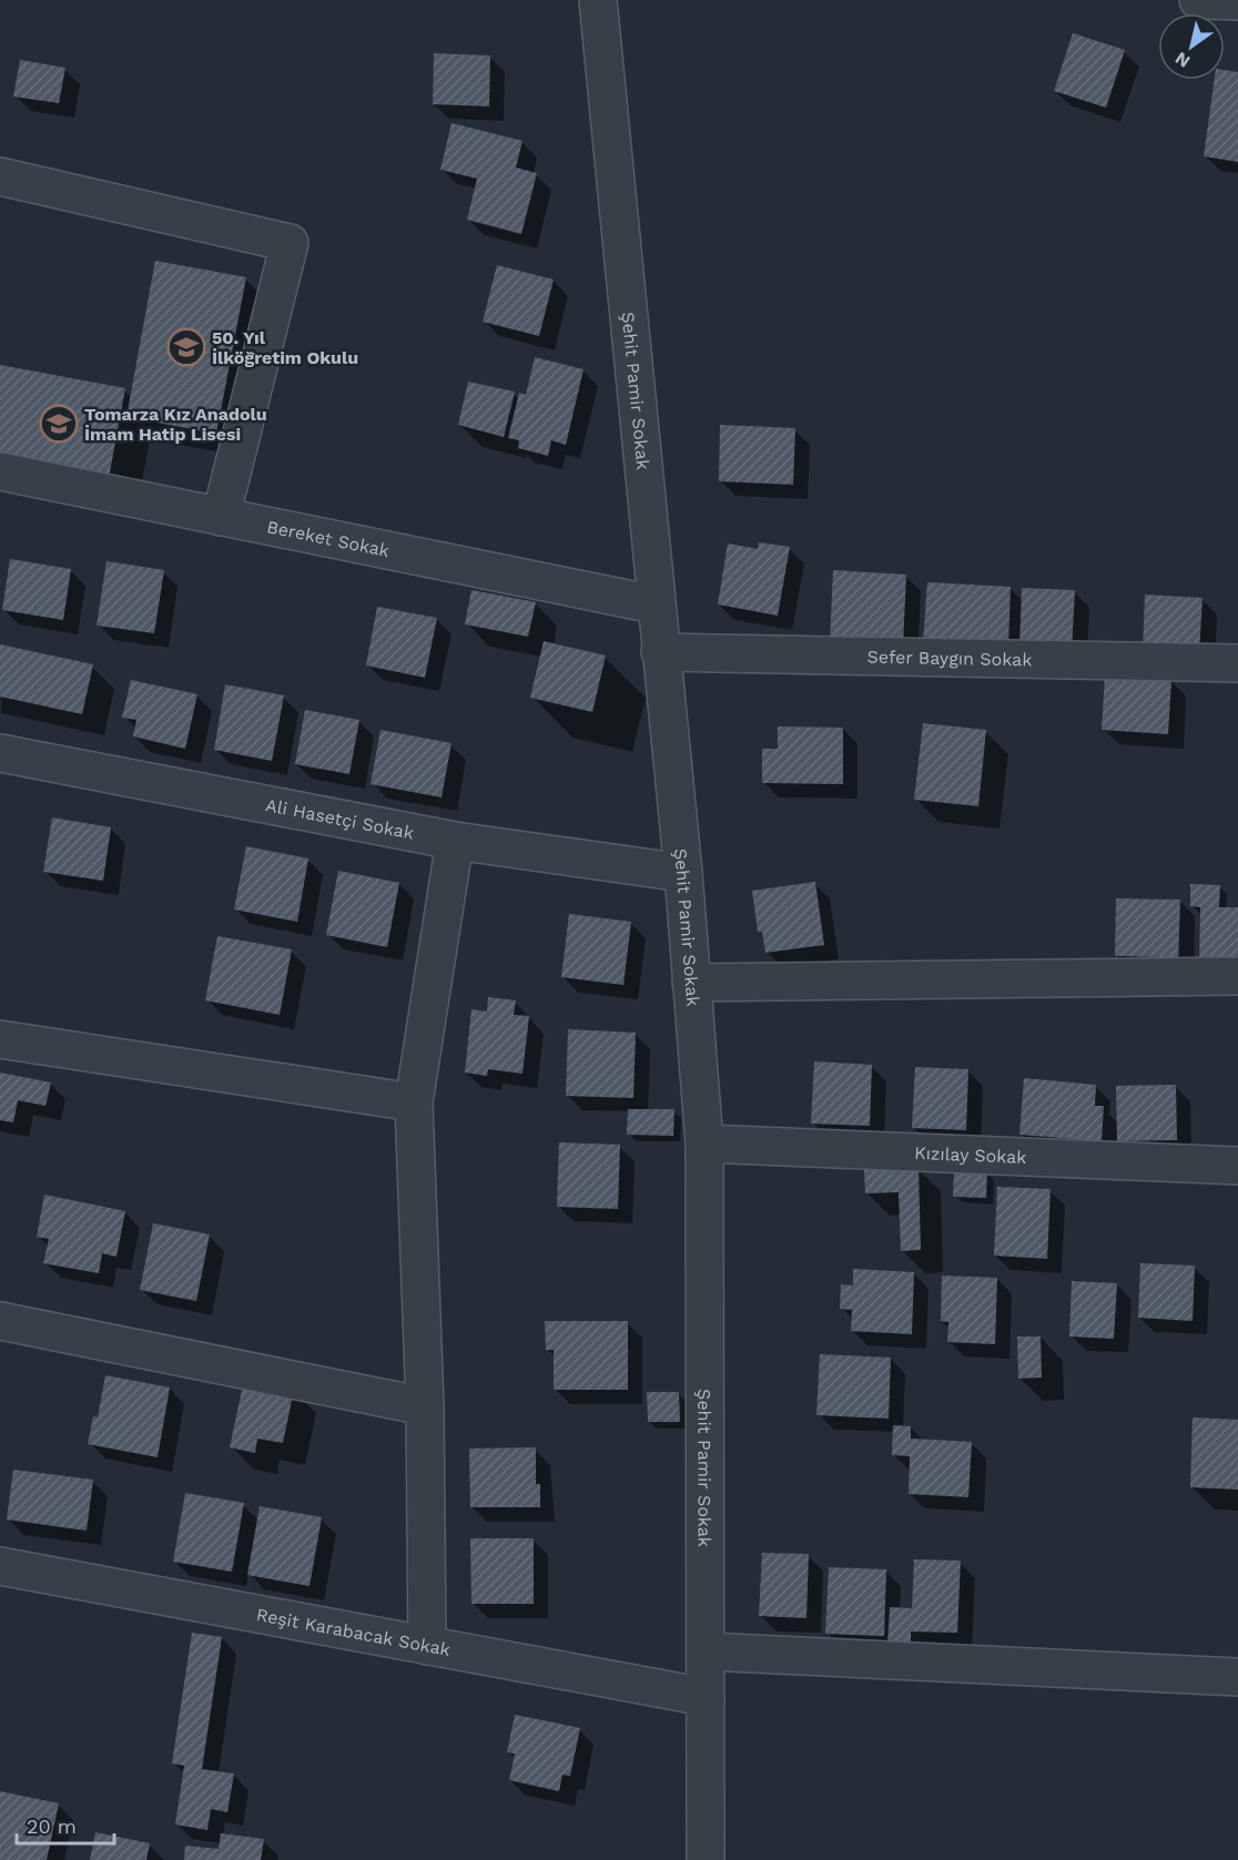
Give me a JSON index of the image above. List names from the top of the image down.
{
  "streets": {
    "street": [
      "Şehit Pamir Sokak",
      "Bereket Sokak",
      "Sefer Baygın Sokak",
      "Ali Hasetçi Sokak",
      "Kızılay Sokak",
      "Reşit Karabacak Sokak"
    ]
  },
  "crossings": [
    ["Şehit Pamir Sokak", "Bereket Sokak"],
    ["Şehit Pamir Sokak", "Sefer Baygın Sokak"],
    ["Şehit Pamir Sokak", "Ali Hasetçi Sokak"],
    ["Şehit Pamir Sokak", "Kızılay Sokak"],
    ["Şehit Pamir Sokak", "Reşit Karabacak Sokak"]
  ],
  "places": {
    "school or university": ["50. Yıl İlköğretim Okulu", "Tomarza Kız Anadolu İmam Hatip Lisesi"]
  },
  "scale_bar": "20 m",
  "north": "bottom left"
}
